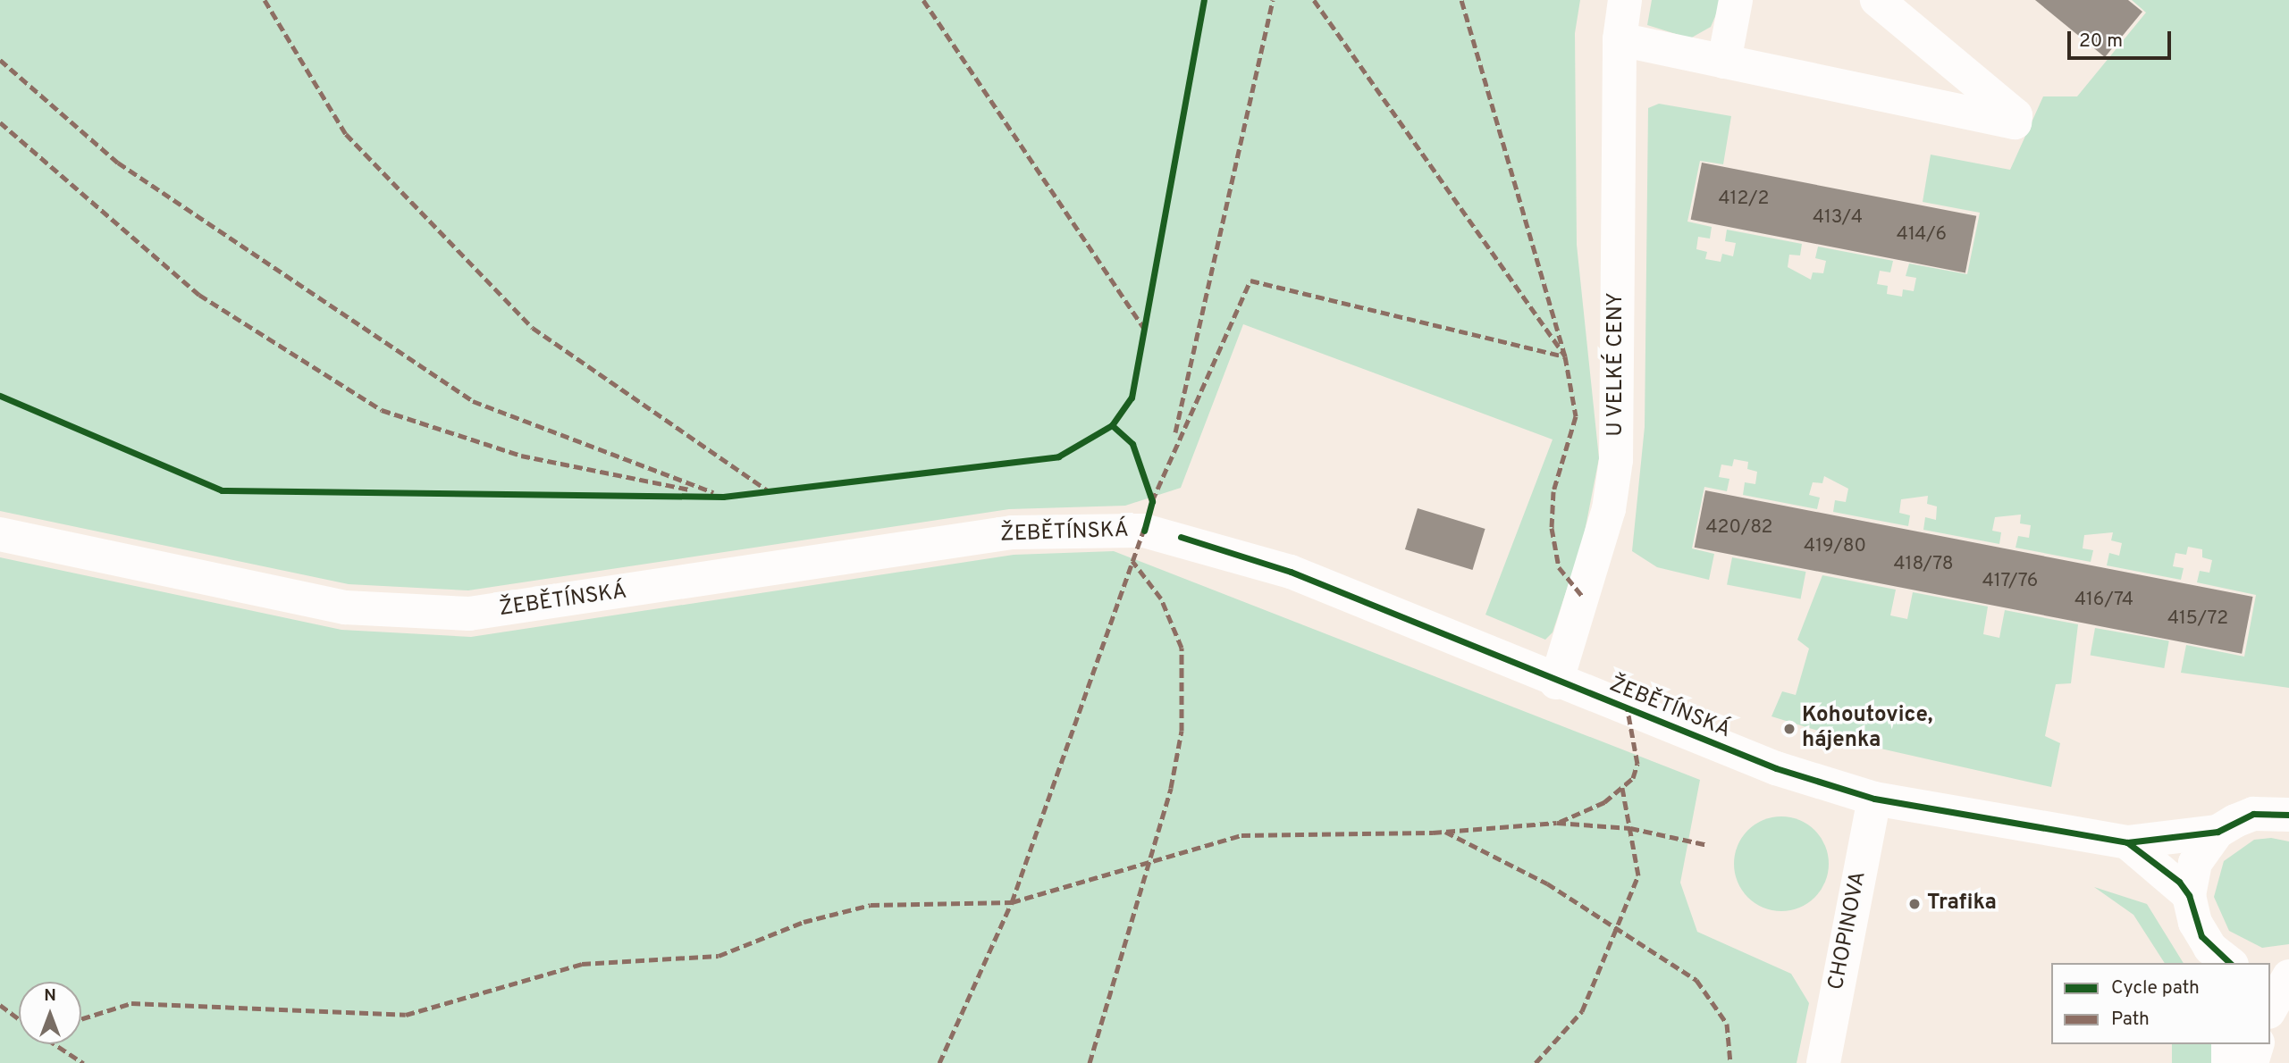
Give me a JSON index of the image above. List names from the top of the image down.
{
  "streets": {
    "street": ["U VELKÉ CENY", "ŽEBĚTÍNSKÁ", "CHOPINOVA"]
  },
  "crossings": [
    ["U VELKÉ CENY", "ŽEBĚTÍNSKÁ"],
    ["ŽEBĚTÍNSKÁ", "CHOPINOVA"]
  ],
  "places": ["Kohoutovice, hájenka", "Trafika"],
  "house_numbers": [
    "412/2",
    "413/4",
    "414/6",
    "420/82",
    "419/80",
    "418/78",
    "417/76",
    "416/74",
    "415/72"
  ],
  "legend": ["Cycle path", "Path"],
  "scale_bar": "20 m",
  "north": "top"
}
